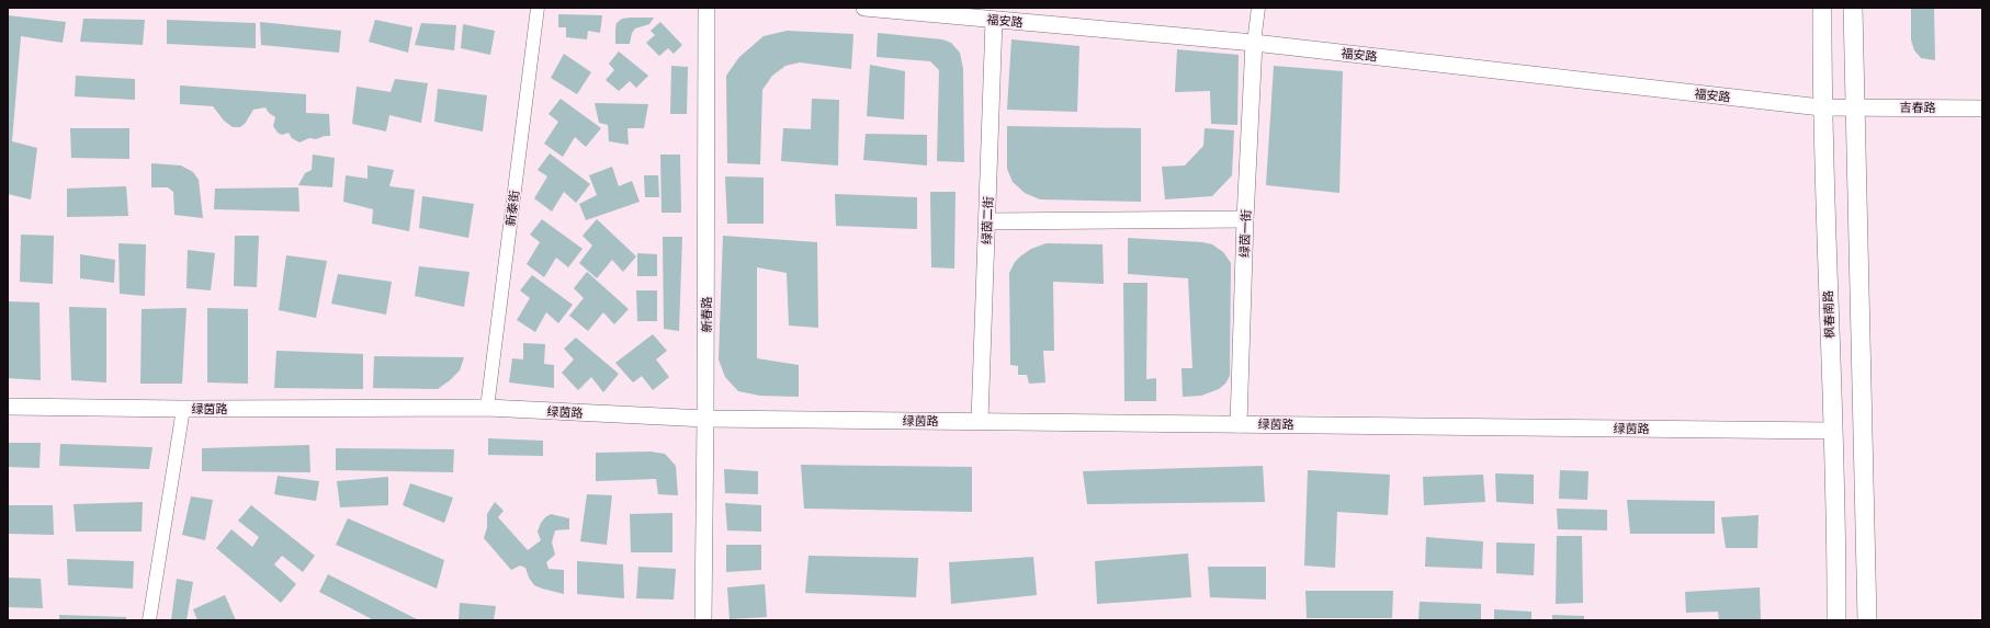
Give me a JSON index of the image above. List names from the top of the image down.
{
  "streets": {
    "main road": ["枫春南路"],
    "street": [
      "福安路",
      "吉春路",
      "新泰街",
      "绿茵二街",
      "绿茵一街",
      "新春路",
      "绿茵路"
    ]
  },
  "crossings": [
    ["福安路", "吉春路"],
    ["福安路", "绿茵二街"],
    ["福安路", "绿茵一街"],
    ["福安路", "枫春南路"],
    ["新泰街", "绿茵路"],
    ["绿茵二街", "绿茵路"],
    ["绿茵一街", "绿茵路"],
    ["新春路", "绿茵路"],
    ["枫春南路", "绿茵路"]
  ]
}
